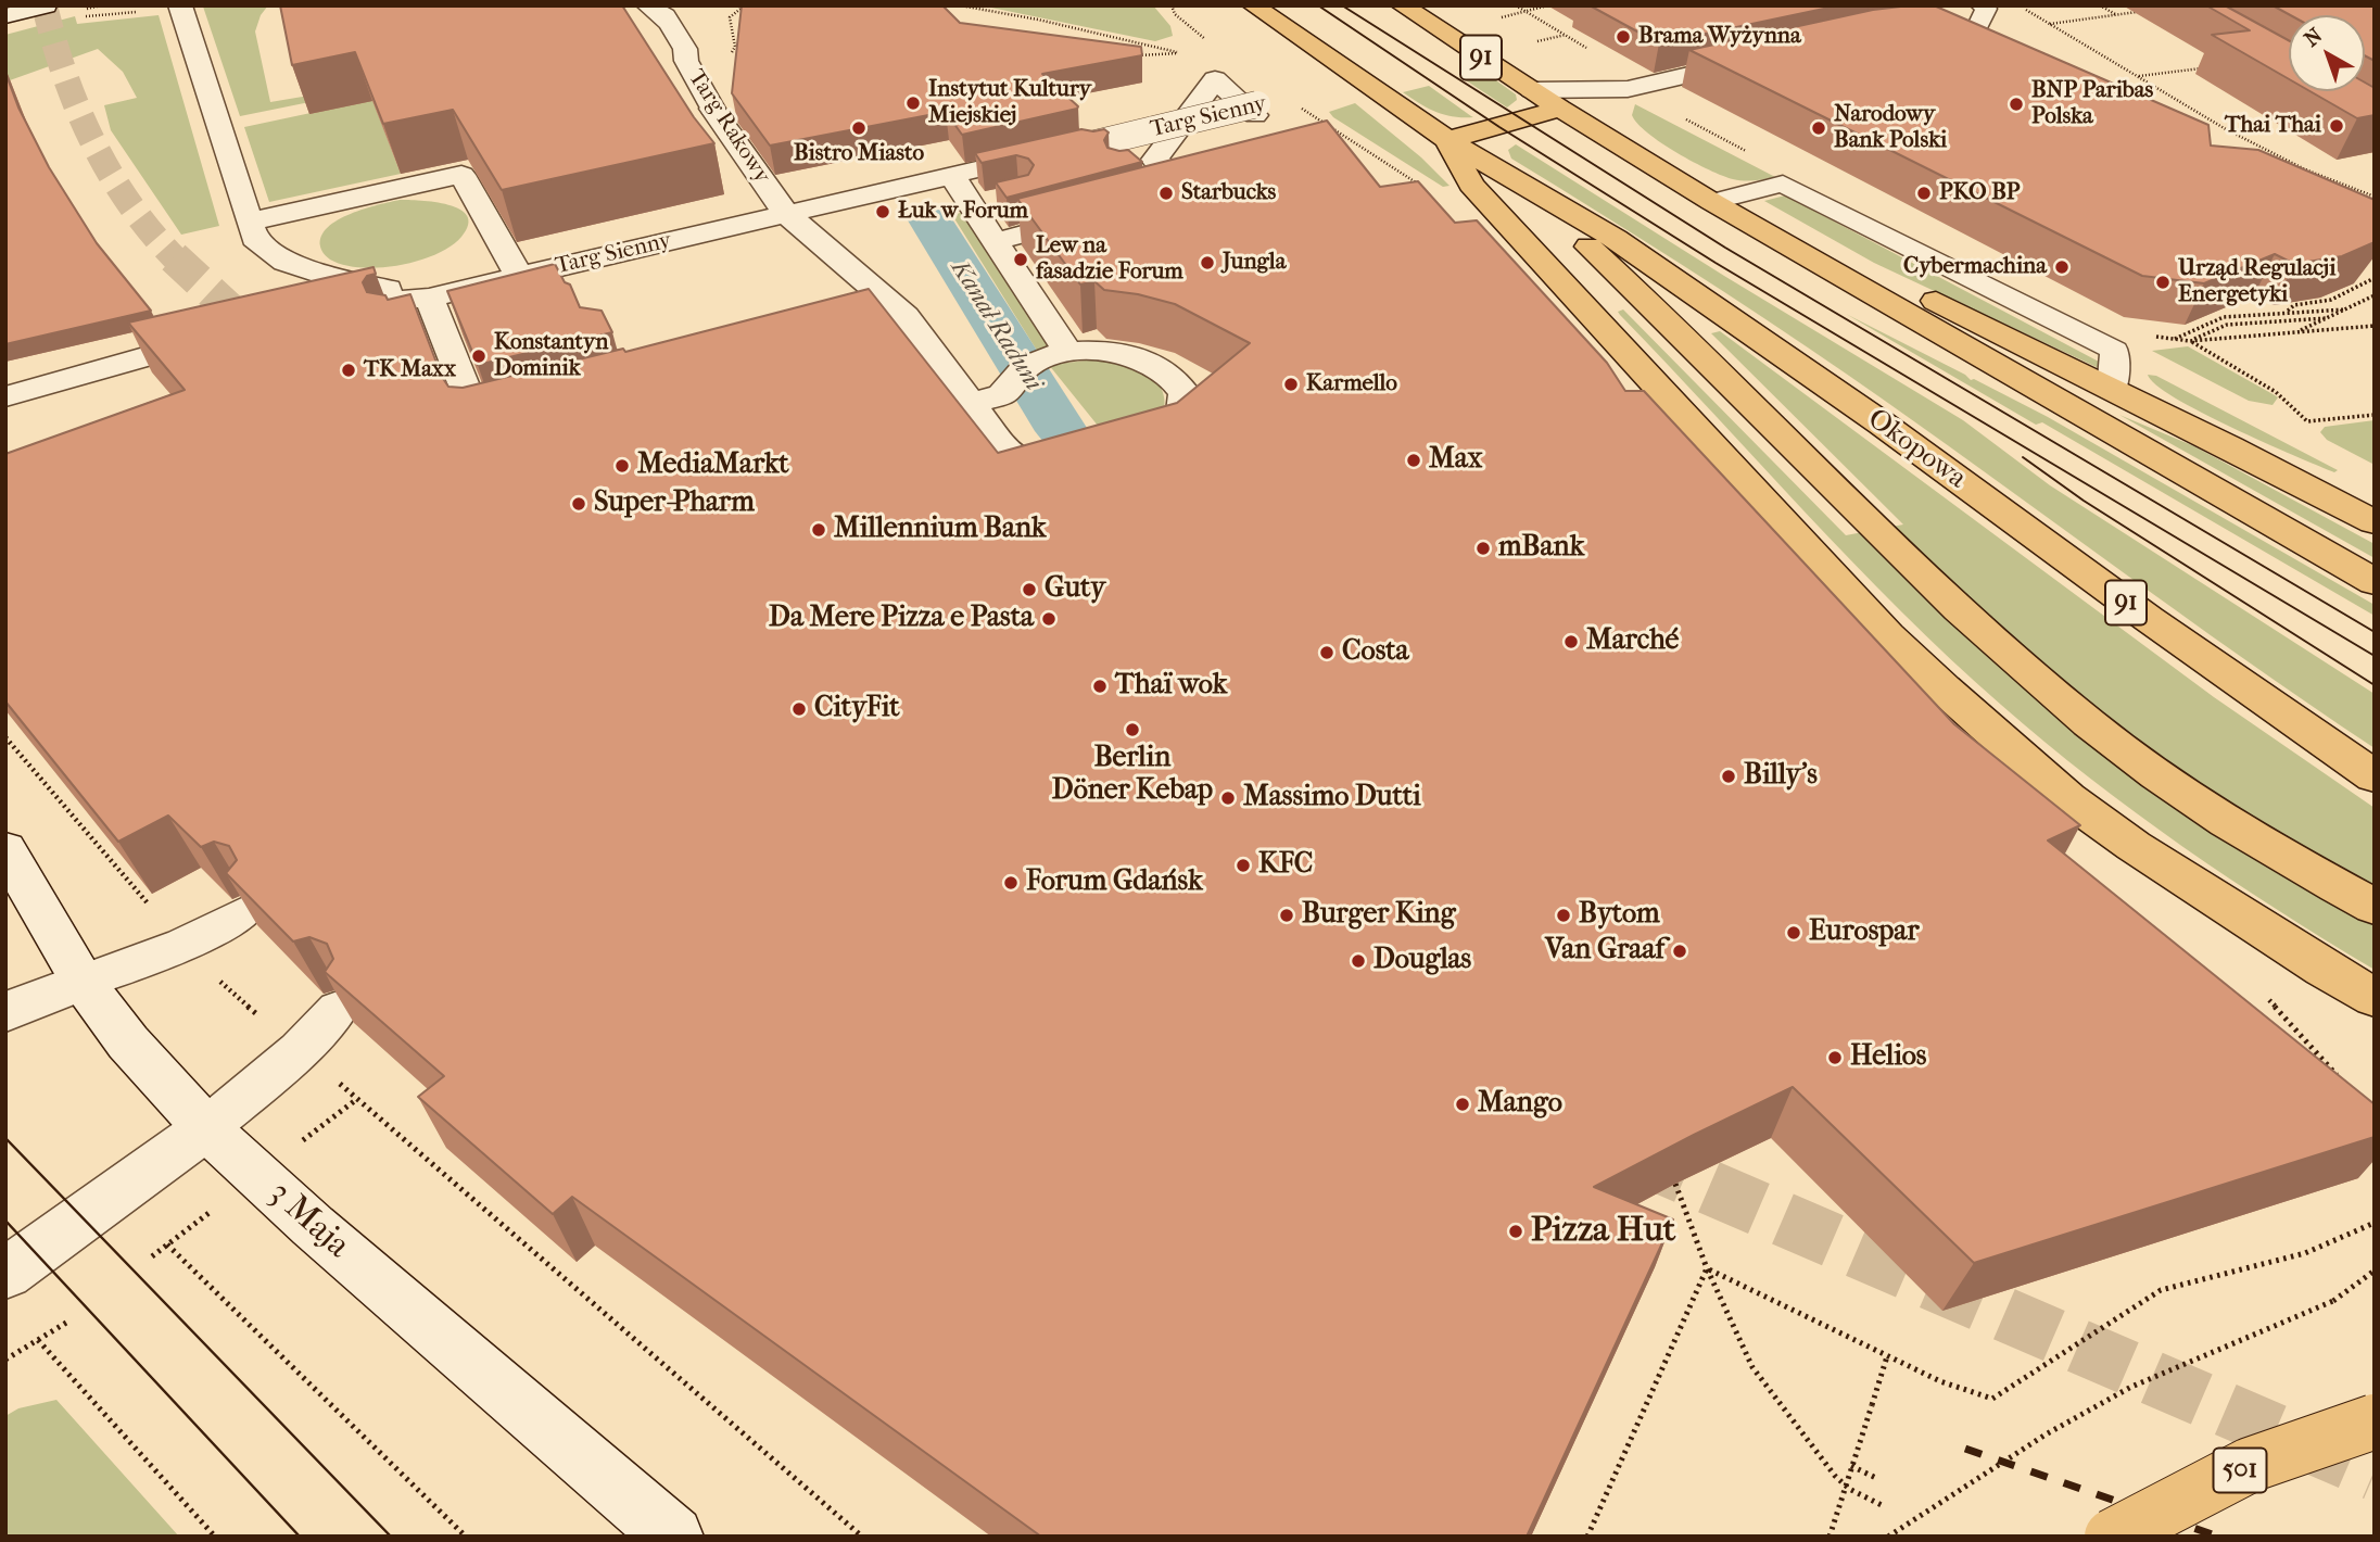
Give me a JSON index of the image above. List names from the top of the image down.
{
  "streets": {
    "main road": ["91", "Okopowa", "501"],
    "street": ["Targ Sienny", "Targ Rakowy", "3 Maja"]
  },
  "crossings": [
    ["91", "Okopowa"],
    ["Targ Sienny", "Targ Rakowy"]
  ],
  "water": ["Kanał Raduni"],
  "places": [
    "Brama Wyżynna",
    "Instytut Kultury Miejskiej",
    "BNP Paribas Polska",
    "Thai Thai",
    "Bistro Miasto",
    "Narodowy Bank Polski",
    "Starbucks",
    "PKO BP",
    "Łuk w Forum",
    "Lew na fasadzie Forum",
    "Jungla",
    "Cybermachina",
    "Urząd Regulacji Energetyki",
    "Konstantyn Dominik",
    "TK Maxx",
    "Karmello",
    "Max",
    "MediaMarkt",
    "Super-Pharm",
    "Millennium Bank",
    "mBank",
    "Guty",
    "Da Mere Pizza e Pasta",
    "Marché",
    "Costa",
    "Thaï wok",
    "CityFit",
    "Berlin Döner Kebap",
    "Billy's",
    "Massimo Dutti",
    "KFC",
    "Forum Gdańsk",
    "Burger King",
    "Bytom",
    "Eurospar",
    "Van Graaf",
    "Douglas",
    "Helios",
    "Mango",
    "Pizza Hut"
  ],
  "north": "top left"
}
